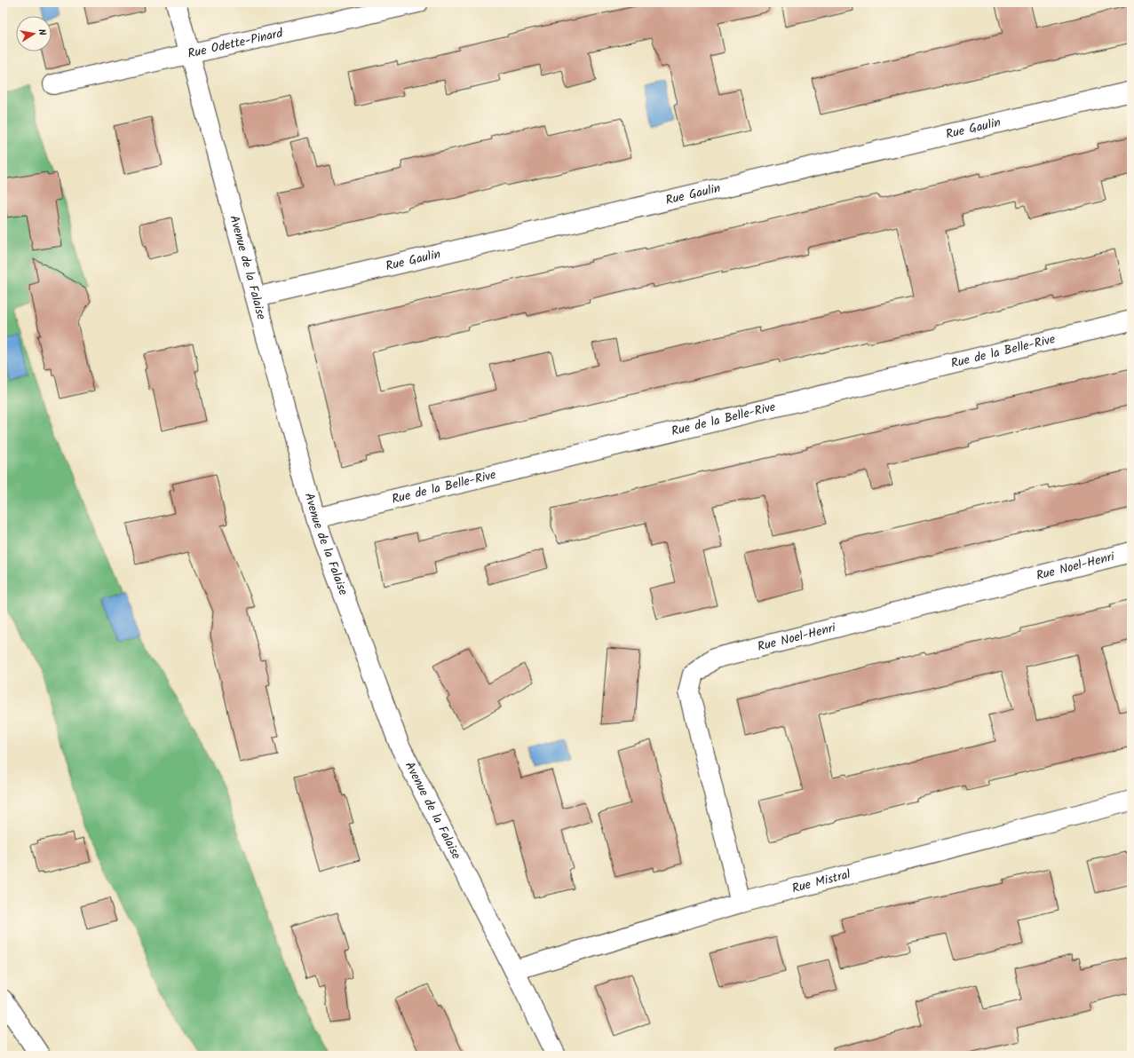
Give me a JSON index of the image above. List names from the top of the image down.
{
  "streets": {
    "street": [
      "Rue Odette-Pinard",
      "Rue Gaulin",
      "Avenue de la Falaise",
      "Rue de la Belle-Rive",
      "Rue Noel-Henri",
      "Rue Mistral"
    ]
  },
  "crossings": [
    ["Rue Odette-Pinard", "Avenue de la Falaise"],
    ["Rue Gaulin", "Avenue de la Falaise"],
    ["Avenue de la Falaise", "Rue de la Belle-Rive"],
    ["Avenue de la Falaise", "Rue Mistral"],
    ["Rue Noel-Henri", "Rue Mistral"]
  ],
  "north": "right"
}
